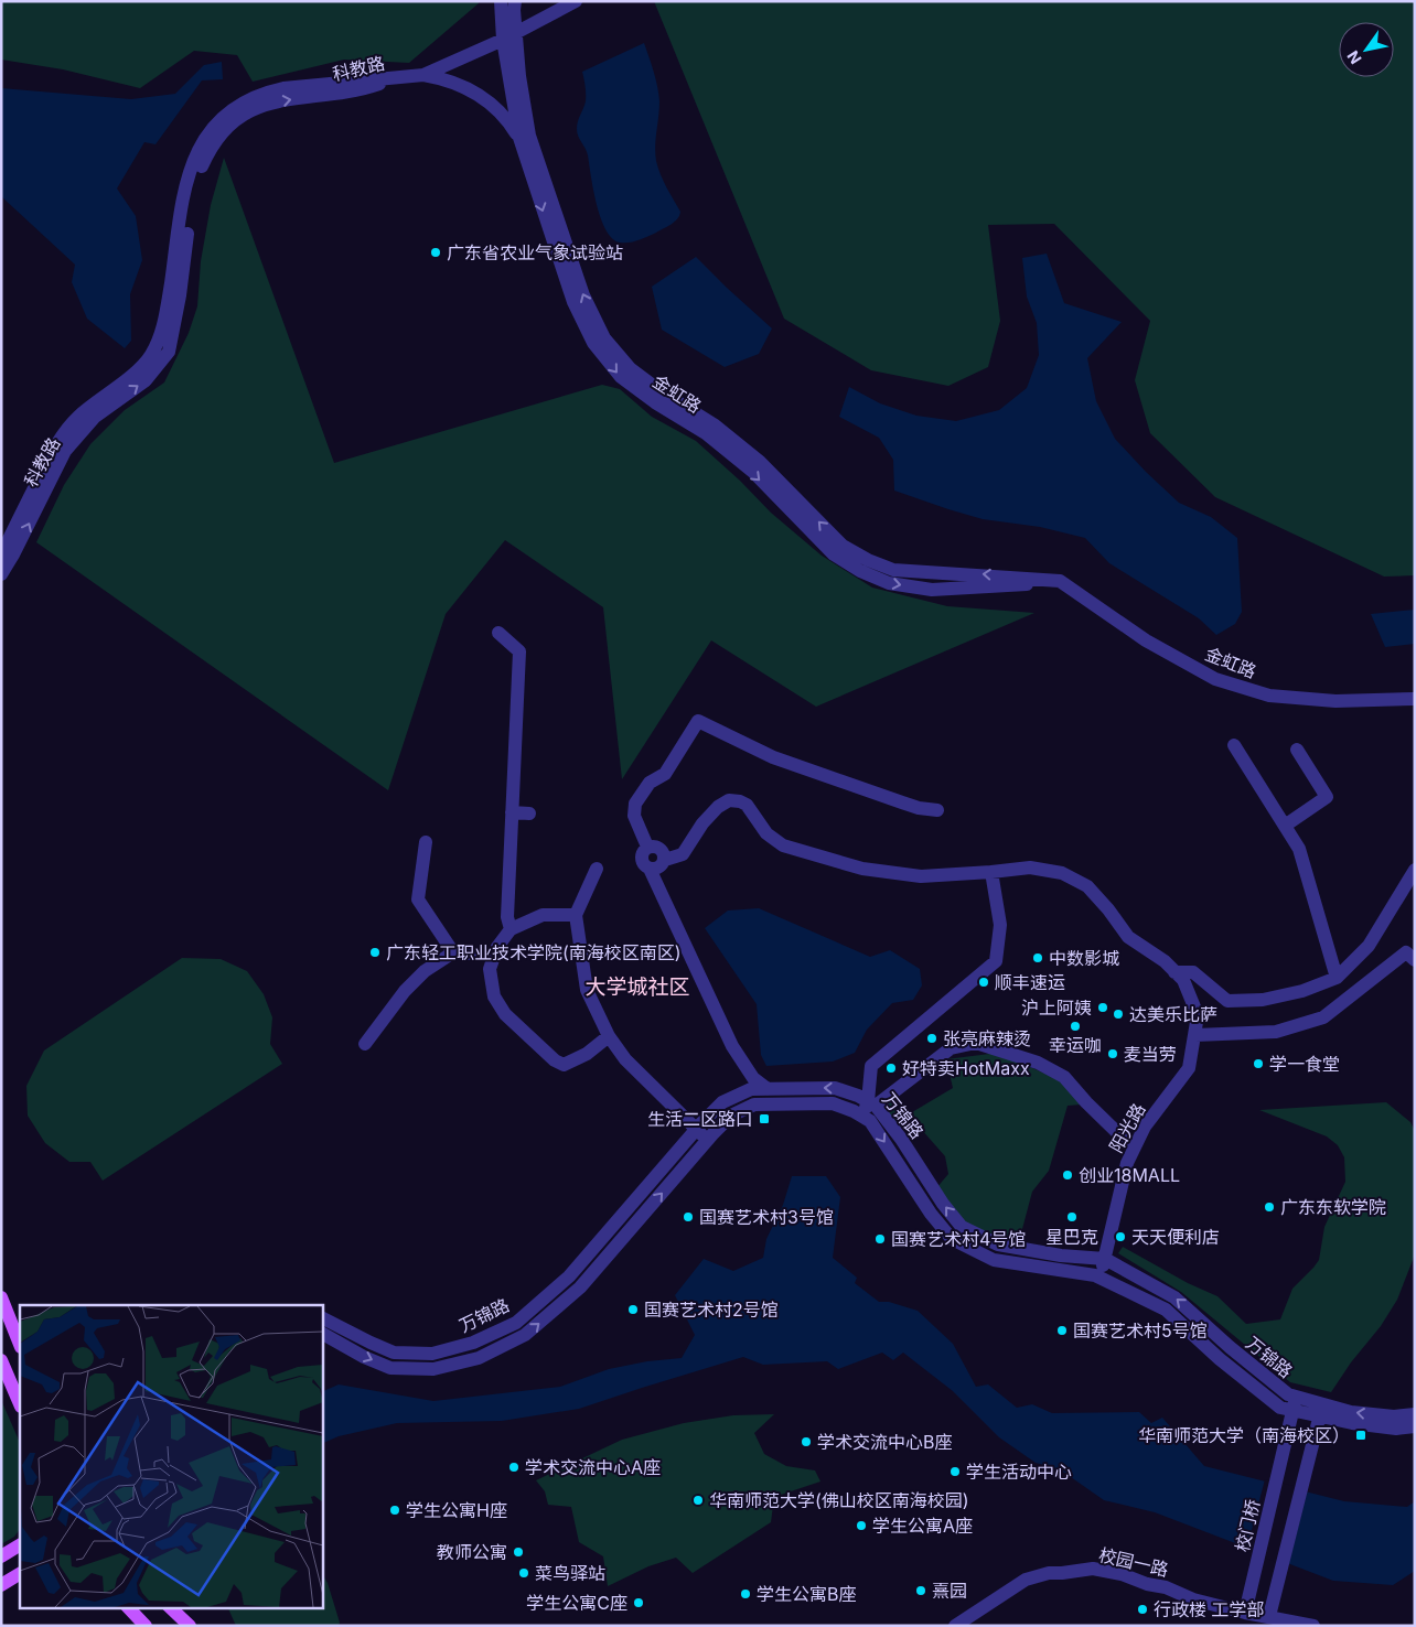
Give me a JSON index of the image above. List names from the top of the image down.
{
  "streets": {
    "street": [
      "科教路",
      "金虹路",
      "万锦路",
      "阳光路",
      "校门桥",
      "校园一路"
    ]
  },
  "crossings": [
    ["万锦路", "阳光路"],
    ["万锦路", "校门桥"],
    ["校门桥", "校园一路"]
  ],
  "one_way": ["科教路"],
  "districts": ["大学城社区"],
  "places": {
    "other": [
      "广东省农业气象试验站",
      "广东轻工职业技术学院(南海校区南区)",
      "中数影城",
      "顺丰速运",
      "沪上阿姨",
      "达美乐比萨",
      "幸运咖",
      "张亮麻辣烫",
      "麦当劳",
      "学一食堂",
      "好特卖HotMaxx",
      "创业18MALL",
      "广东东软学院",
      "国赛艺术村3号馆",
      "星巴克",
      "天天便利店",
      "国赛艺术村4号馆",
      "国赛艺术村2号馆",
      "国赛艺术村5号馆",
      "学术交流中心B座",
      "学术交流中心A座",
      "学生活动中心",
      "华南师范大学(佛山校区南海校园)",
      "学生公寓H座",
      "学生公寓A座",
      "教师公寓",
      "菜鸟驿站",
      "熹园",
      "学生公寓B座",
      "学生公寓C座",
      "行政楼 工学部"
    ],
    "transit": ["生活二区路口", "华南师范大学（南海校区）"]
  },
  "north": "bottom left"
}
